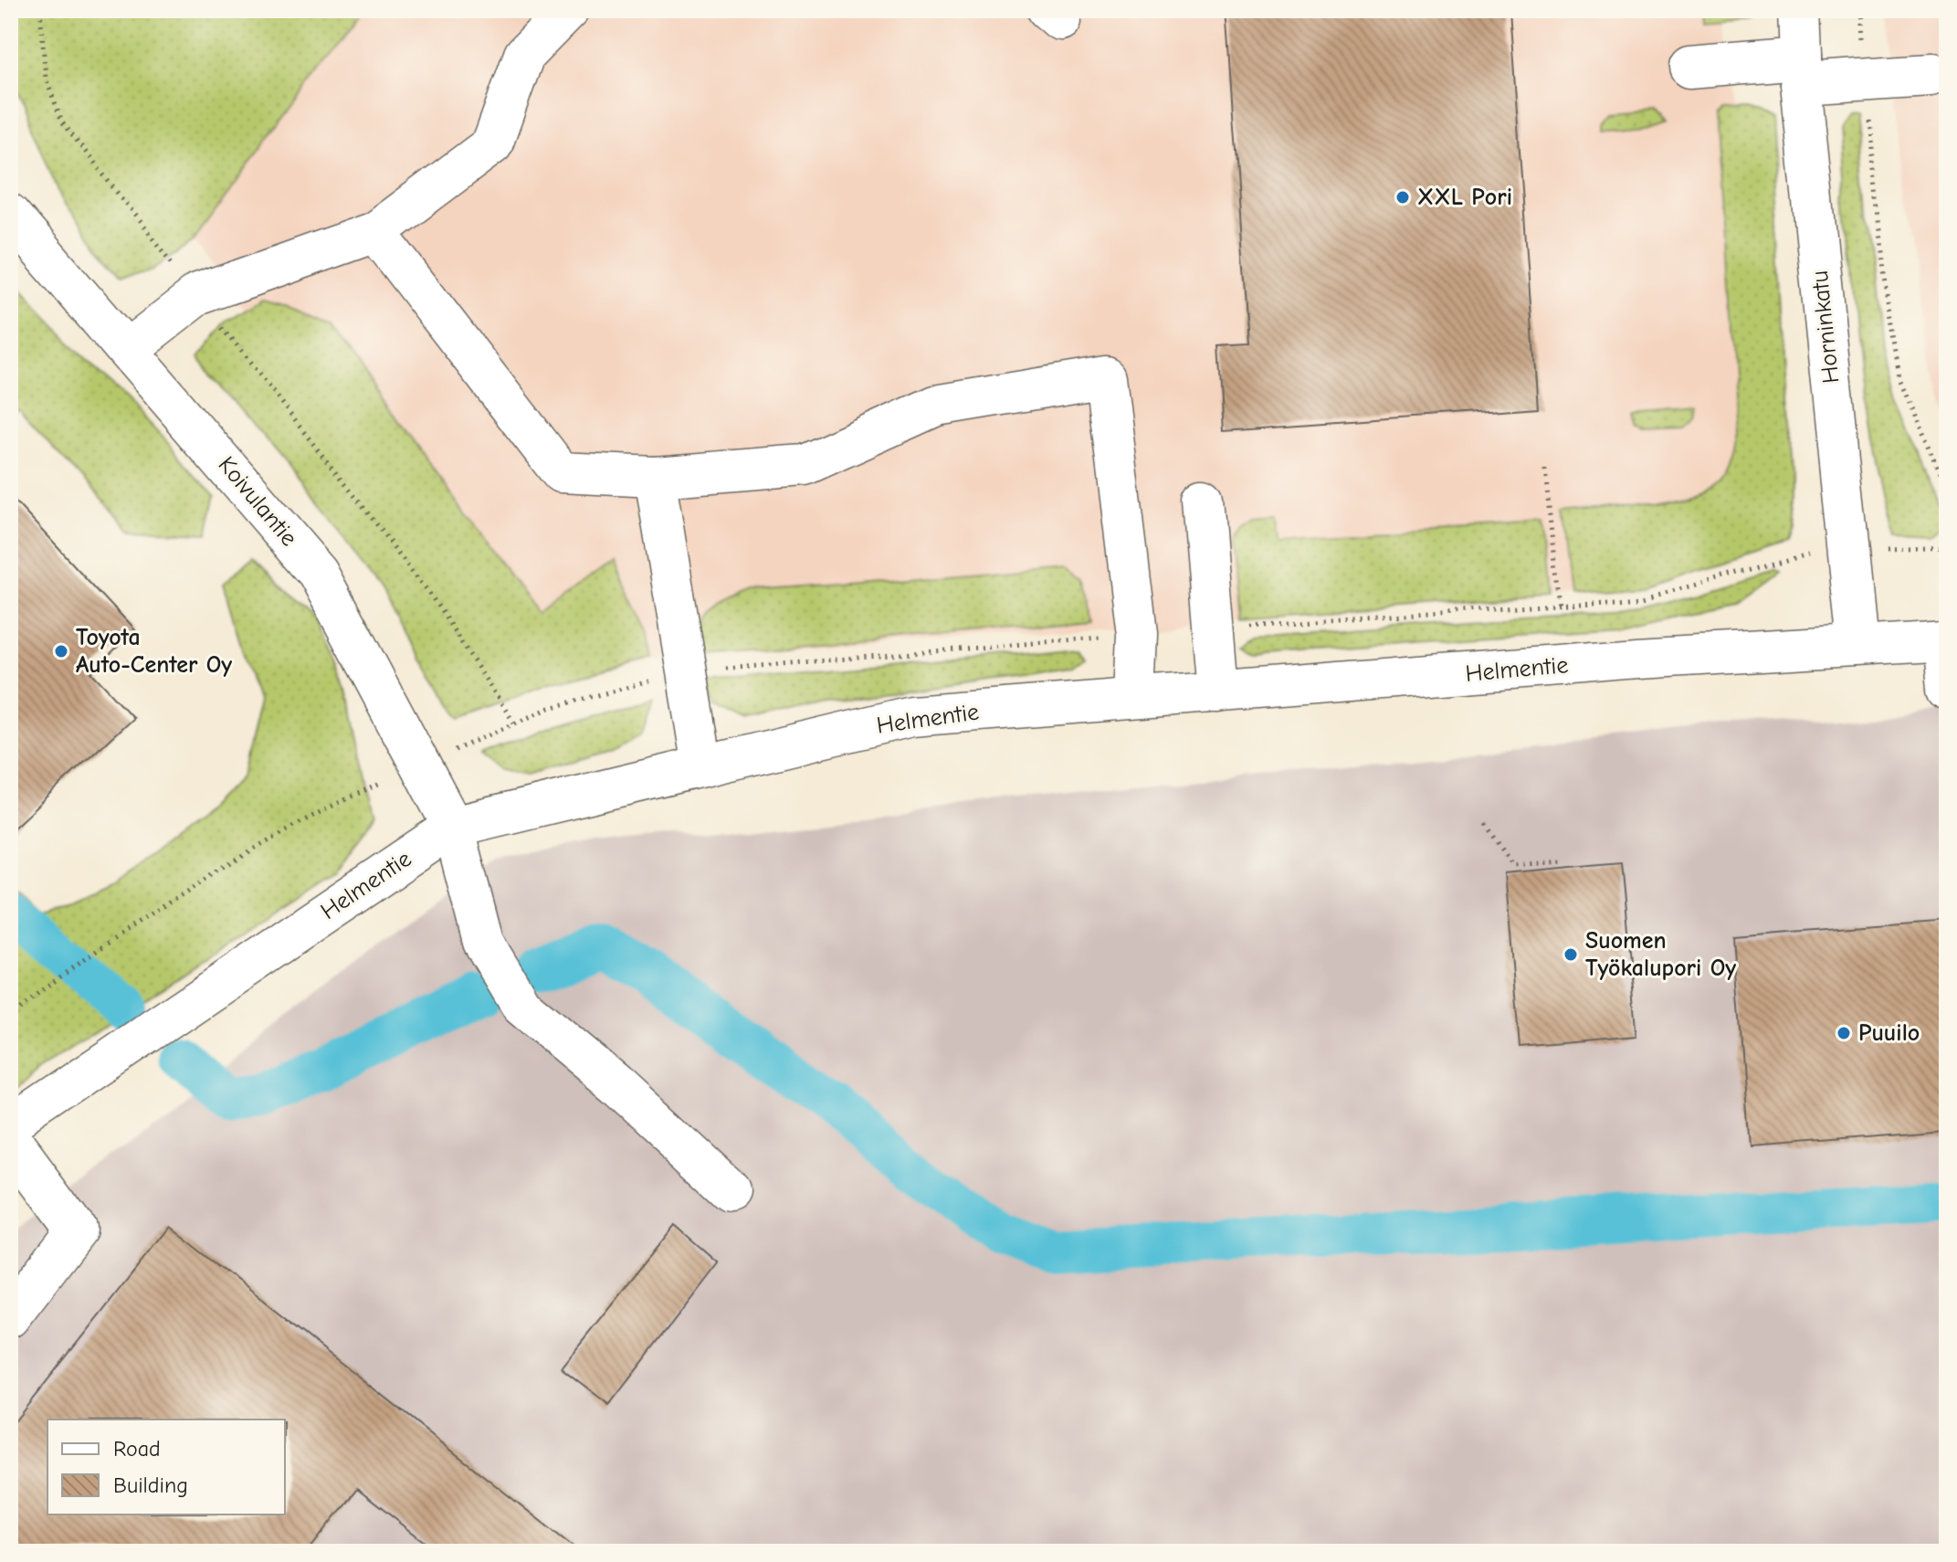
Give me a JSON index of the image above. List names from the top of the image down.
{
  "streets": {
    "street": ["Horninkatu", "Koivulantie", "Helmentie"]
  },
  "crossings": [
    ["Horninkatu", "Helmentie"],
    ["Koivulantie", "Helmentie"]
  ],
  "places": [
    "XXL Pori",
    "Toyota Auto-Center Oy",
    "Suomen Työkalupori Oy",
    "Puuilo"
  ],
  "legend": ["Road", "Building"]
}
